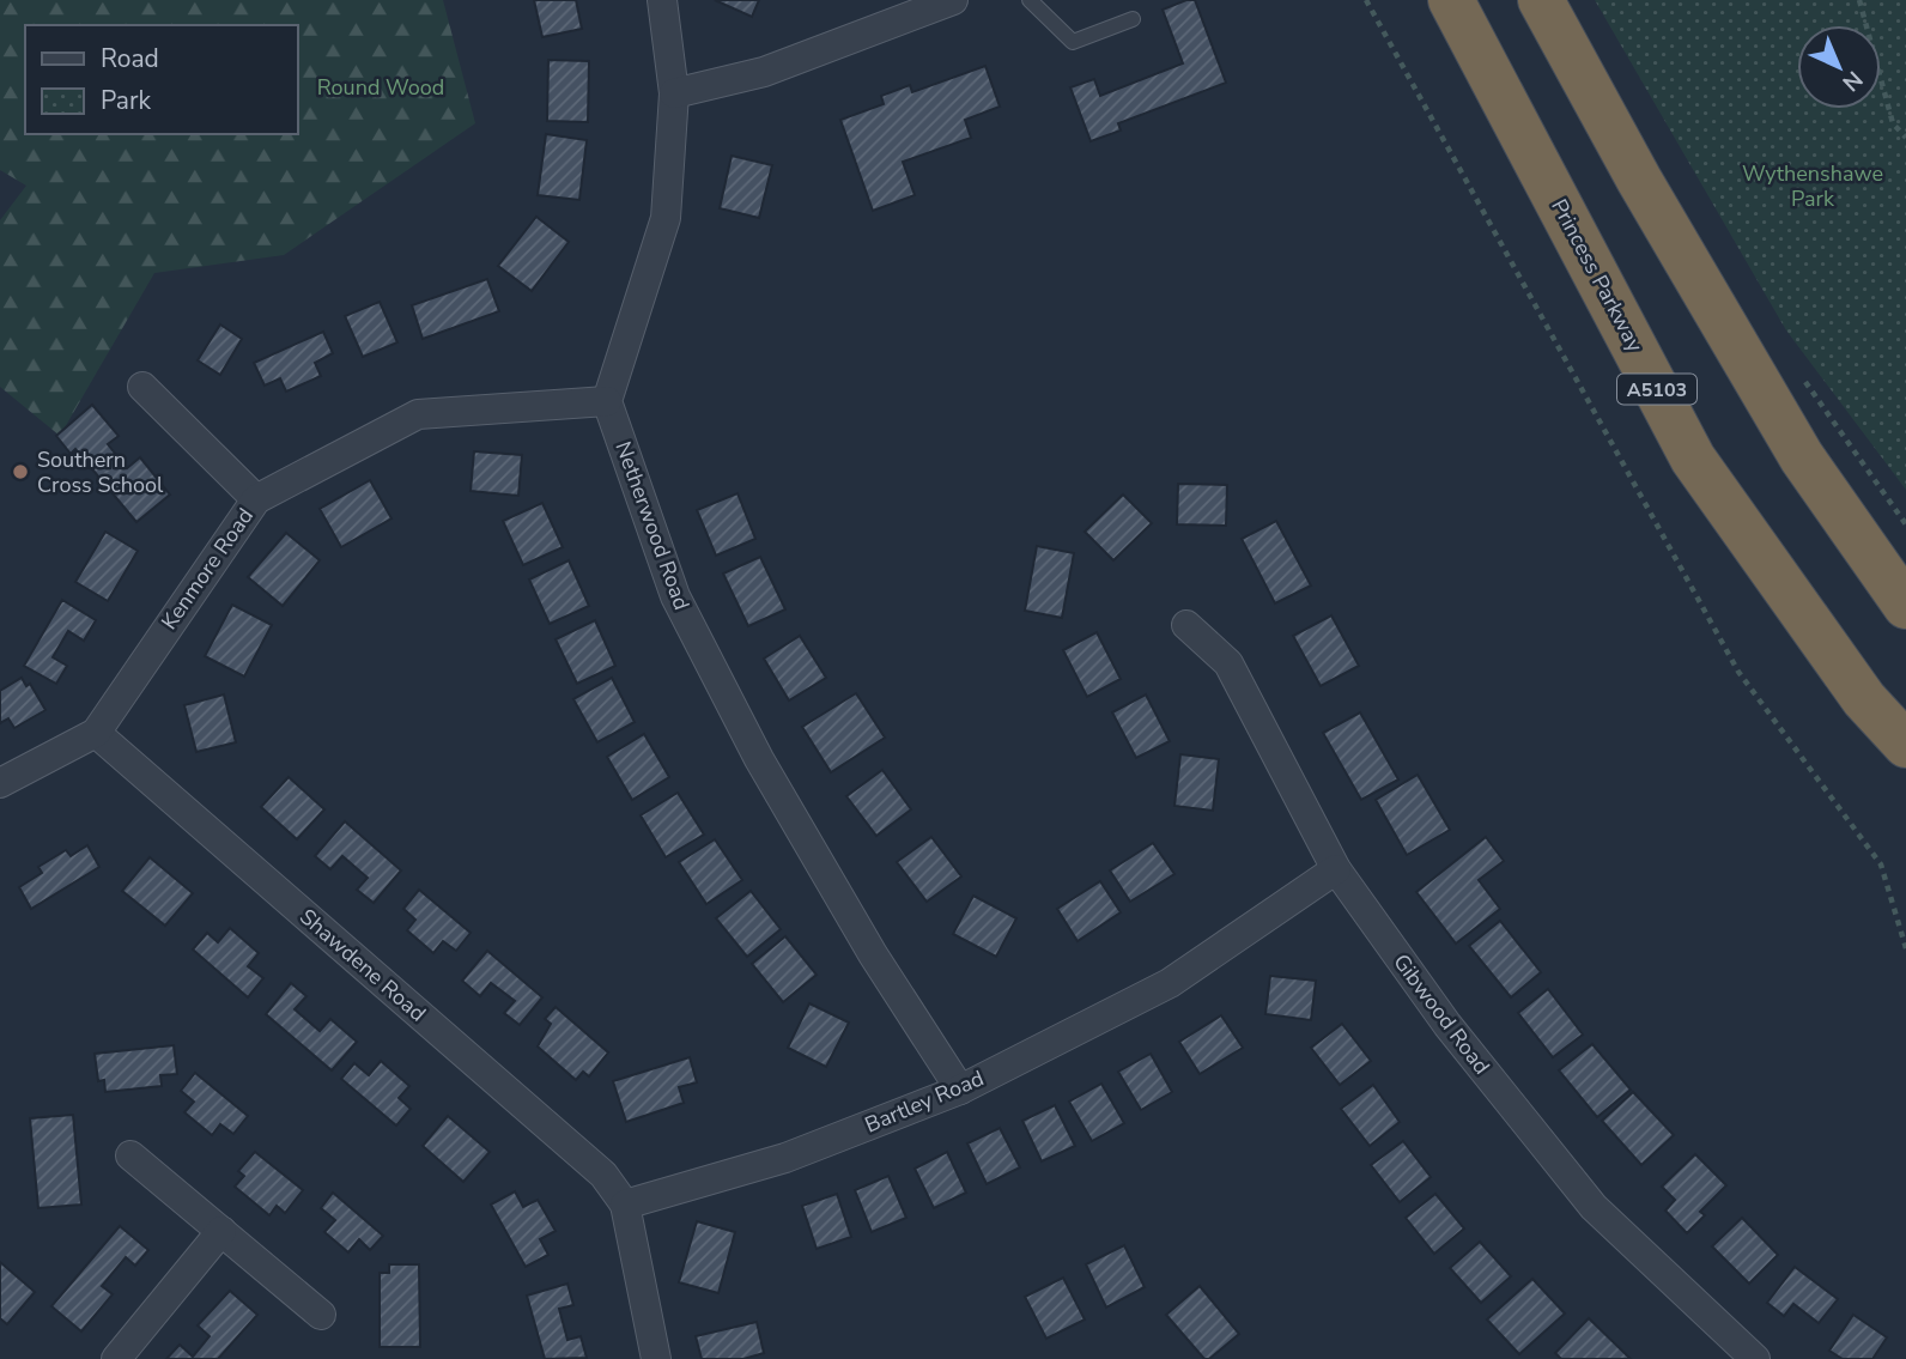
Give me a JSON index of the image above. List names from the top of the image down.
{
  "streets": {
    "highway": ["Princess Parkway", "A5103"],
    "street": [
      "Netherwood Road",
      "Kenmore Road",
      "Shawdene Road",
      "Gibwood Road",
      "Bartley Road"
    ]
  },
  "crossings": [
    ["Netherwood Road", "Kenmore Road"],
    ["Netherwood Road", "Bartley Road"],
    ["Kenmore Road", "Shawdene Road"],
    ["Shawdene Road", "Bartley Road"],
    ["Gibwood Road", "Bartley Road"]
  ],
  "parks": ["Round Wood", "Wythenshawe Park"],
  "places": ["Southern Cross School"],
  "legend": ["Road", "Park"],
  "north": "bottom right"
}
